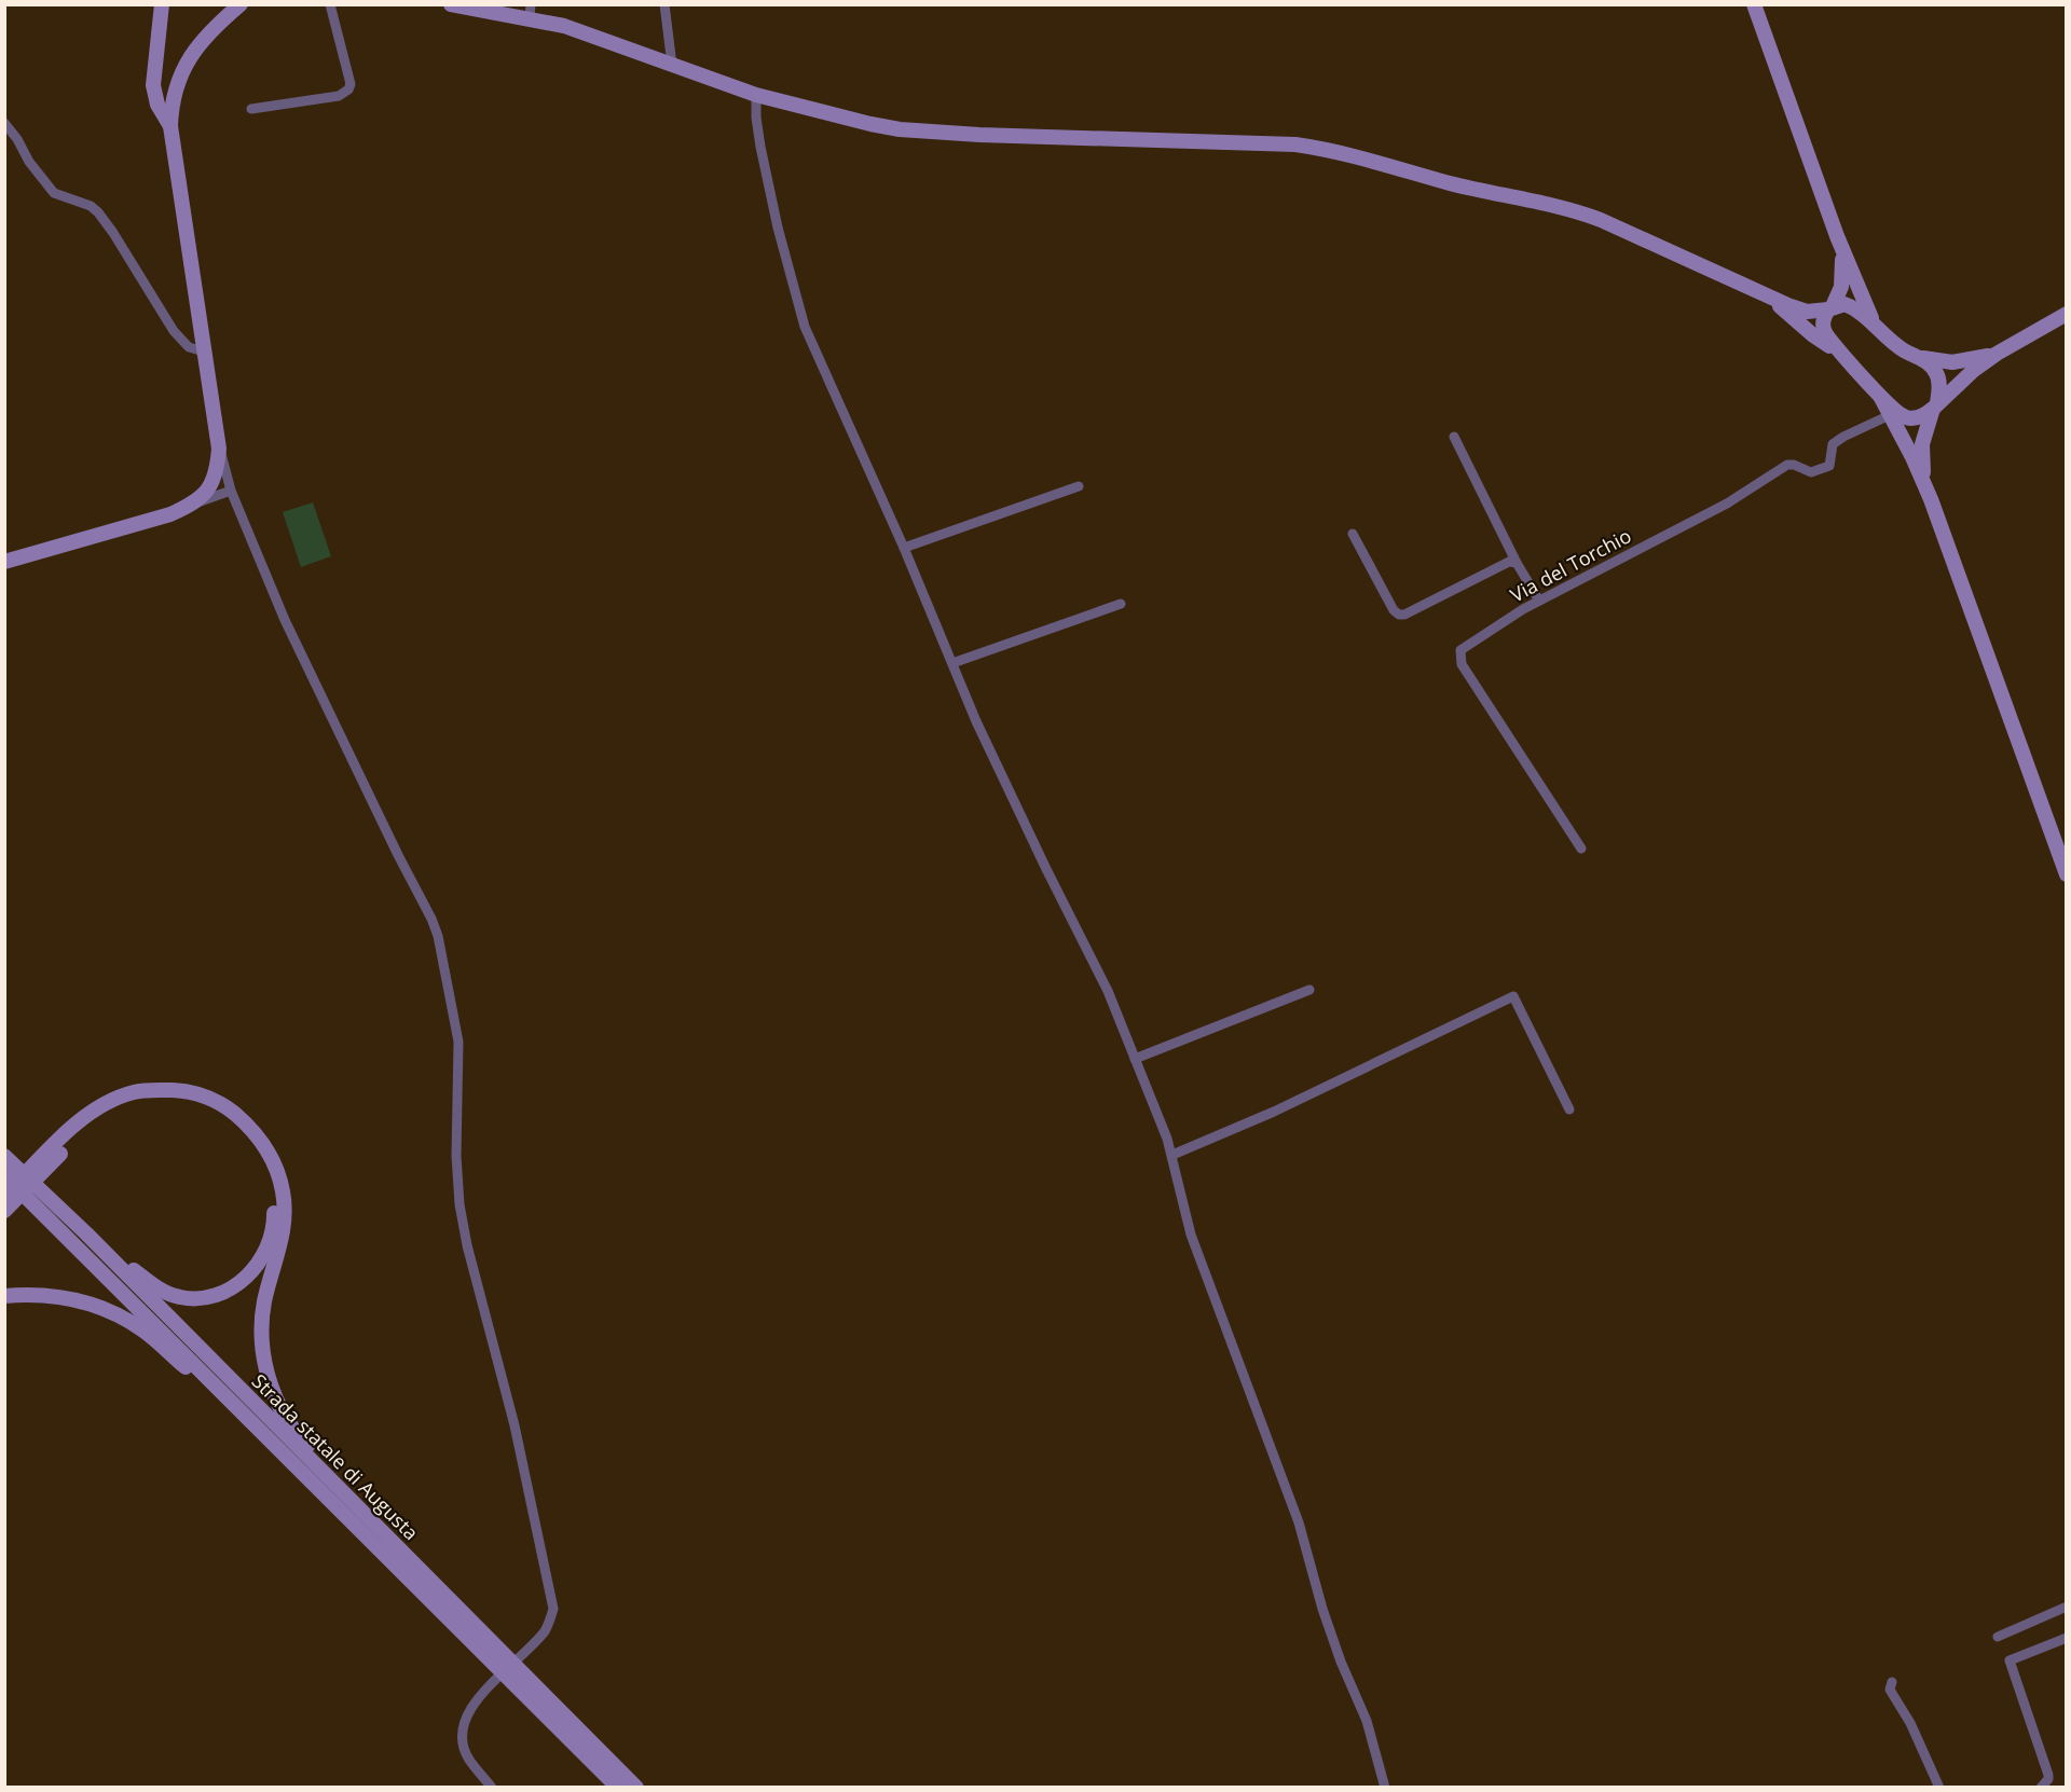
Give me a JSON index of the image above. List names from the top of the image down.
{
  "streets": {
    "street": ["Via del Torchio", "Strada statale di Augusta"]
  }
}
